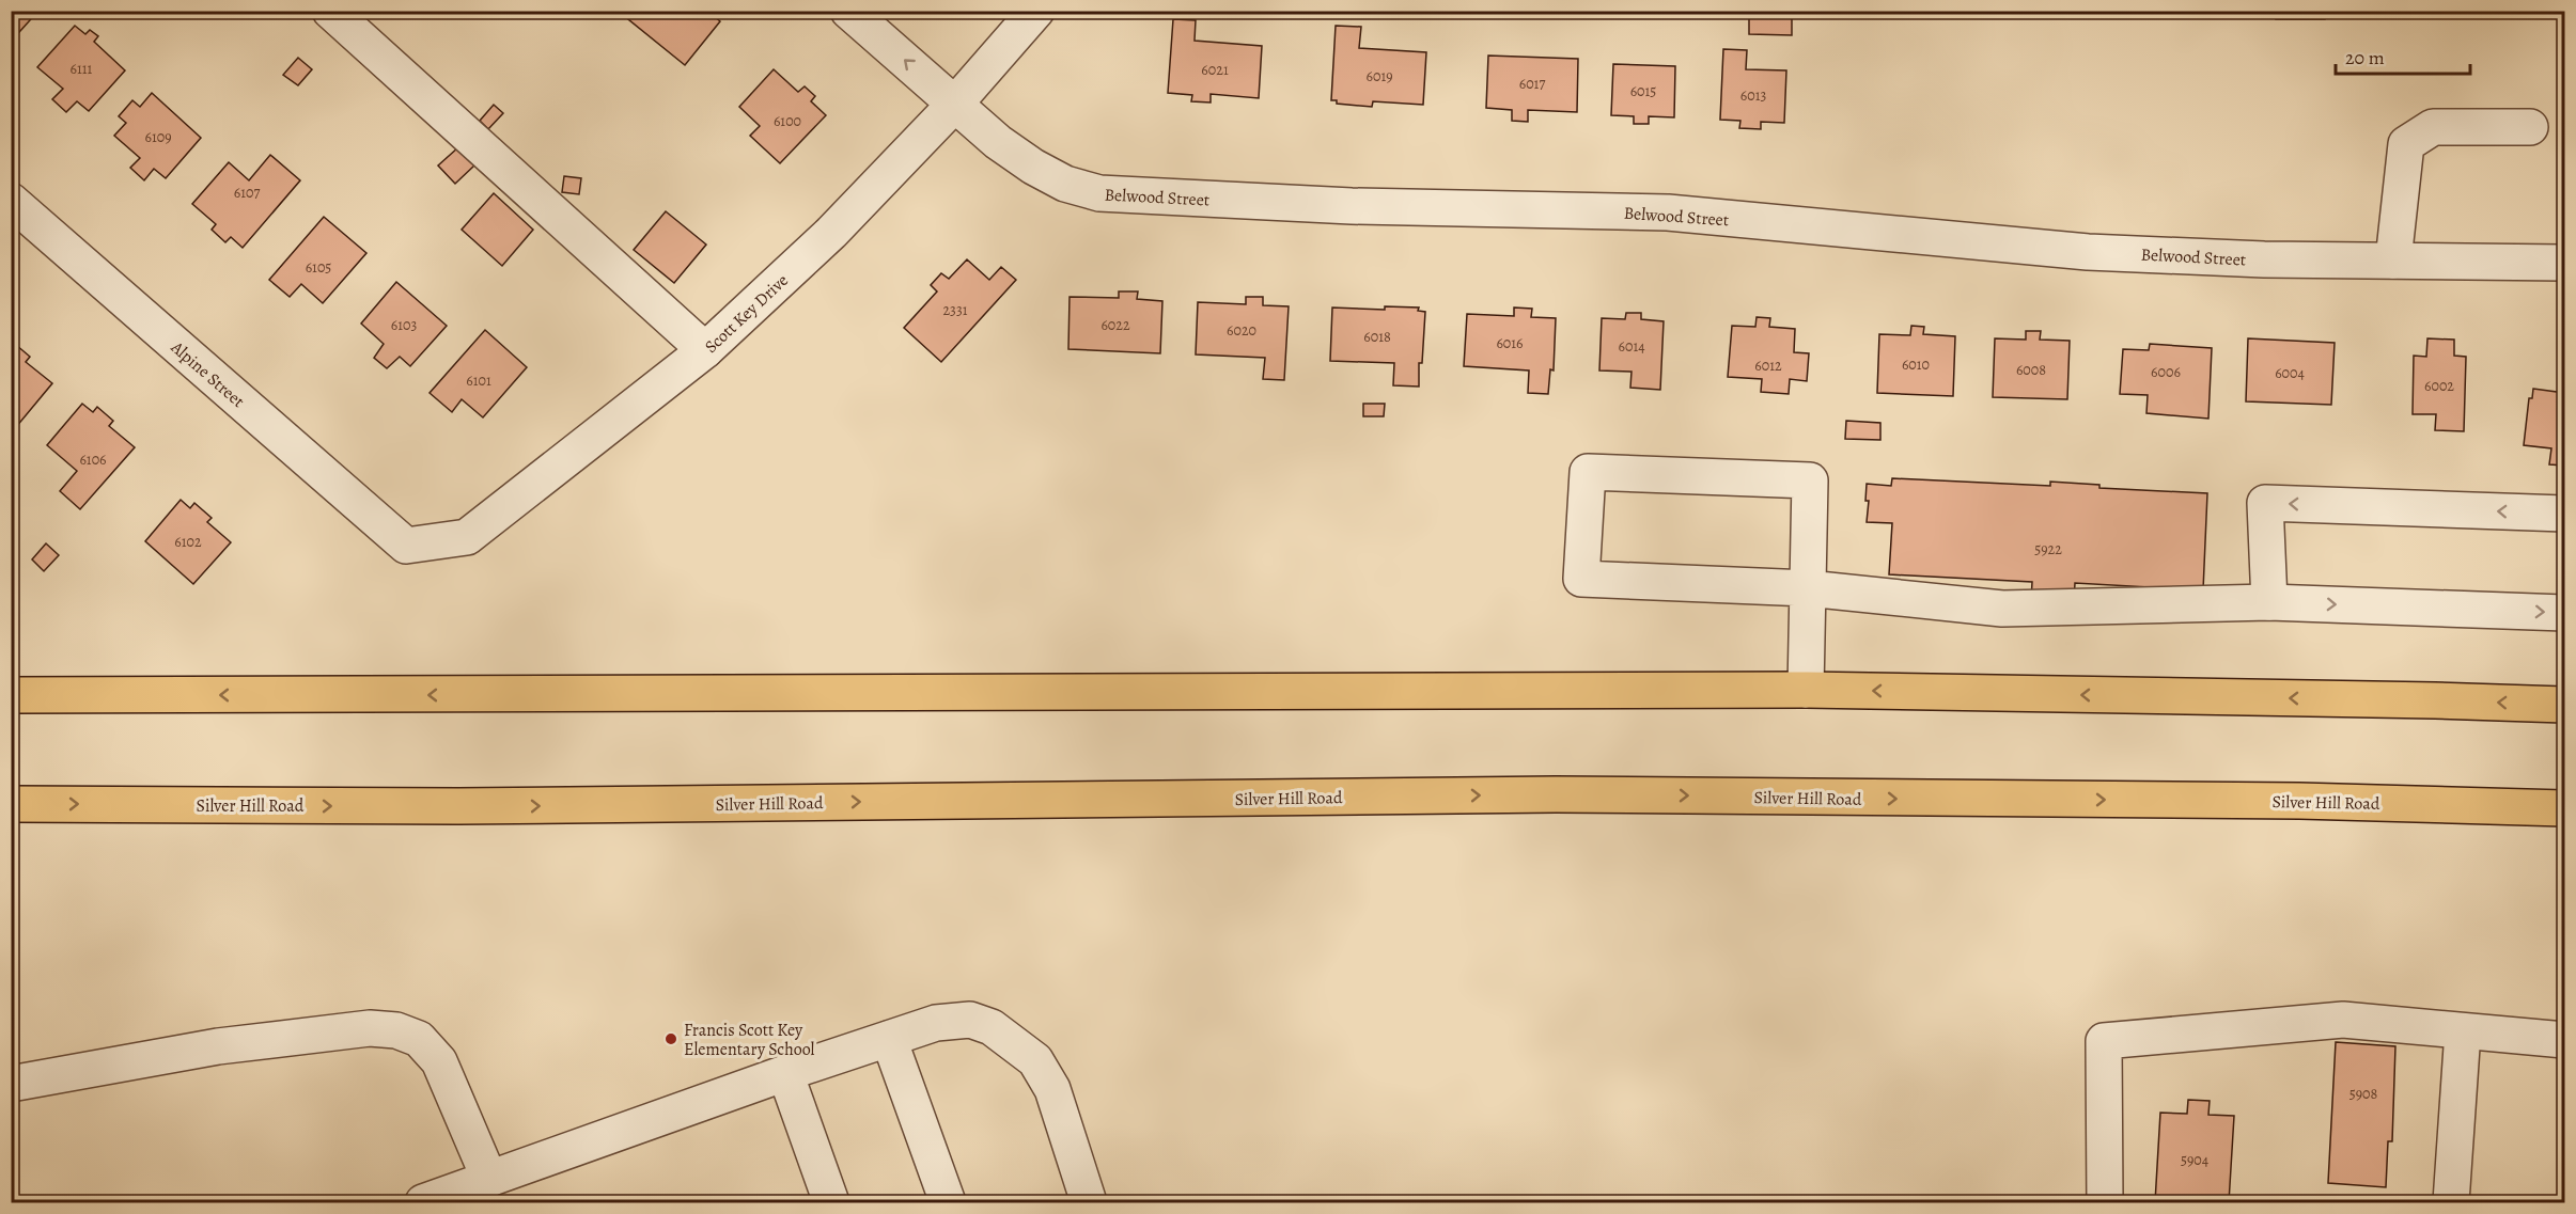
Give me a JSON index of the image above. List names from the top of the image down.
{
  "streets": {
    "main road": ["Silver Hill Road"],
    "street": ["Belwood Street", "Scott Key Drive", "Alpine Street"]
  },
  "crossings": [
    ["Belwood Street", "Scott Key Drive"],
    ["Scott Key Drive", "Alpine Street"]
  ],
  "places": ["Francis Scott Key Elementary School"],
  "house_numbers": [
    "6111",
    "6021",
    "6019",
    "6017",
    "6015",
    "6013",
    "6100",
    "6109",
    "6107",
    "6105",
    "2331",
    "6103",
    "6022",
    "6020",
    "6018",
    "6016",
    "6014",
    "6010",
    "6012",
    "6008",
    "6006",
    "6004",
    "6101",
    "6002",
    "6106",
    "6102",
    "5922",
    "5908",
    "5904"
  ],
  "scale_bar": "20 m"
}
